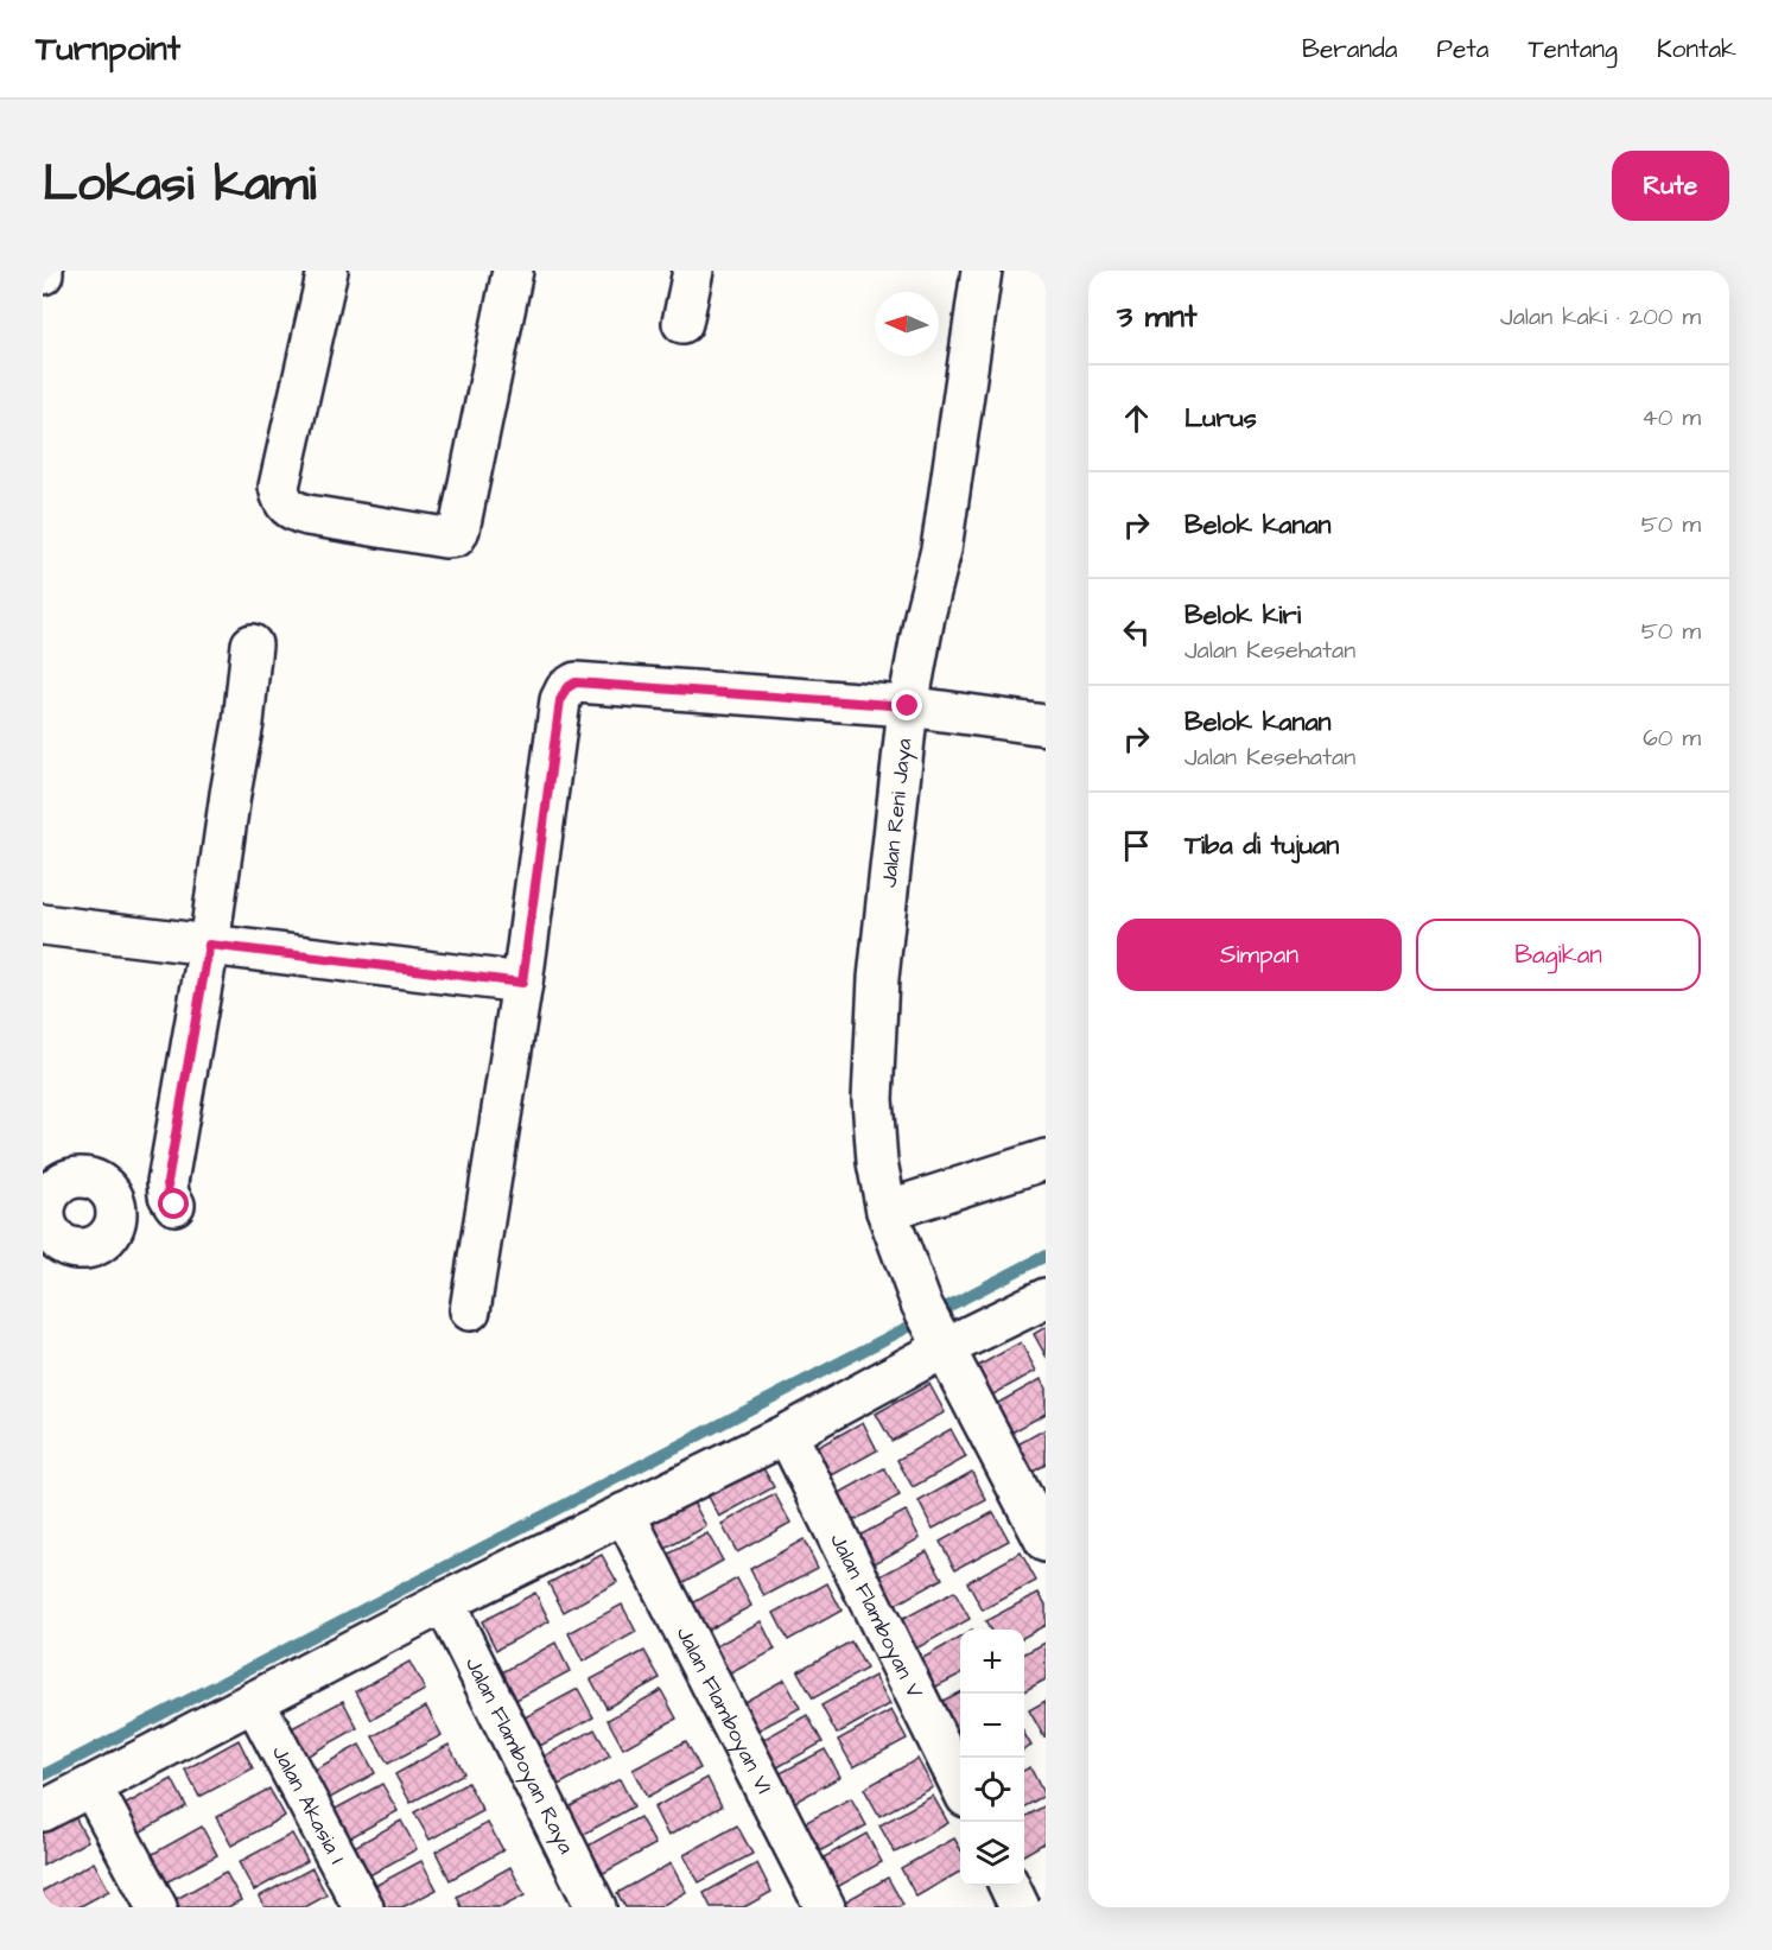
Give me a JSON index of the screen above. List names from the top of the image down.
{
  "streets": {
    "street": [
      "Jalan Reni Jaya",
      "Jalan Flamboyan V",
      "Jalan Flamboyan VI",
      "Jalan Flamboyan Raya",
      "Jalan Akasia I"
    ]
  },
  "north": "left",
  "page": {
    "header": "Turnpoint",
    "nav": [
      "Beranda",
      "Peta",
      "Tentang",
      "Kontak"
    ],
    "title": "Lokasi kami",
    "buttons": [
      "Rute",
      ["Simpan", "Bagikan"]
    ],
    "heading": ["3 mnt", "Jalan kaki · 200 m"],
    "list": [
      ["Lurus", "40 m"],
      ["Belok kanan", "50 m"],
      ["Belok kiri", "Jalan Kesehatan", "50 m"],
      ["Belok kanan", "Jalan Kesehatan", "60 m"],
      "Tiba di tujuan"
    ],
    "map_buttons": ["+", "−"]
  }
}
